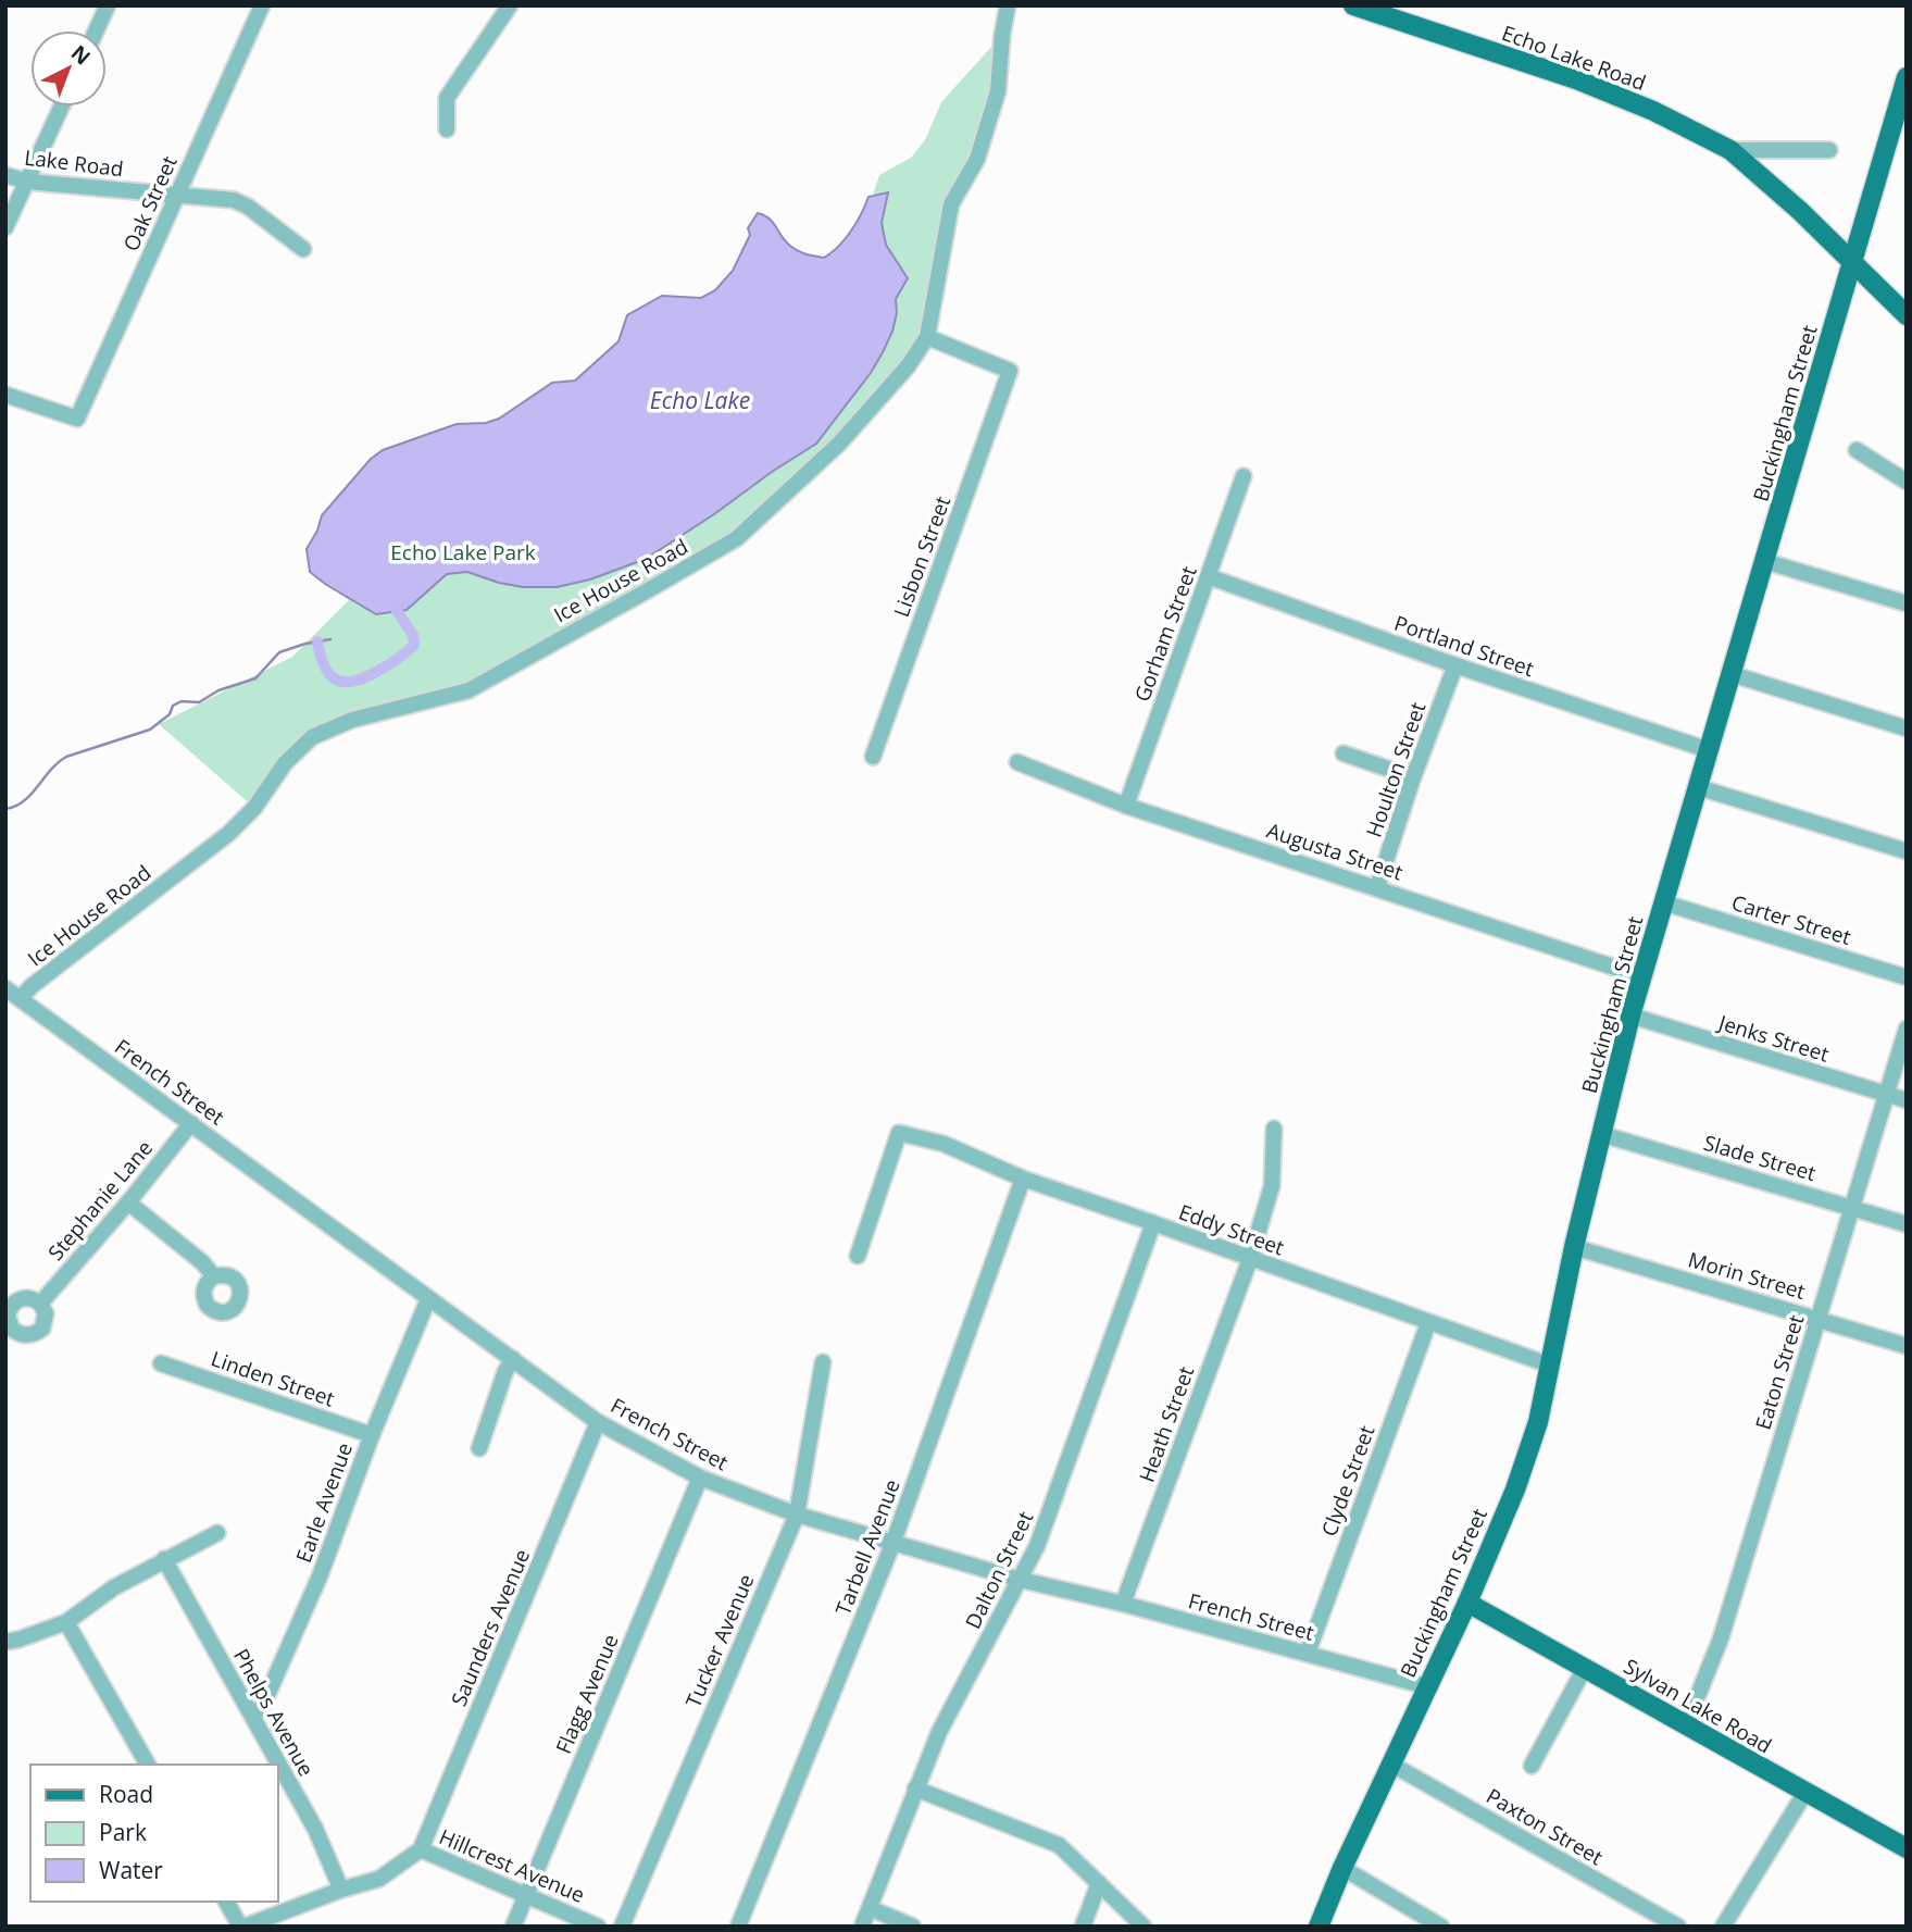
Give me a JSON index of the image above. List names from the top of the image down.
{
  "streets": {
    "main road": ["Echo Lake Road", "Buckingham Street", "Sylvan Lake Road"],
    "street": [
      "Lake Road",
      "Oak Street",
      "Lisbon Street",
      "Ice House Road",
      "Gorham Street",
      "Portland Street",
      "Houlton Street",
      "Augusta Street",
      "Carter Street",
      "Jenks Street",
      "French Street",
      "Slade Street",
      "Stephanie Lane",
      "Eddy Street",
      "Morin Street",
      "Eaton Street",
      "Linden Street",
      "Heath Street",
      "Clyde Street",
      "Earle Avenue",
      "Tarbell Avenue",
      "Dalton Street",
      "Saunders Avenue",
      "Tucker Avenue",
      "Flagg Avenue",
      "Phelps Avenue",
      "Paxton Street",
      "Hillcrest Avenue"
    ]
  },
  "crossings": [
    ["Echo Lake Road", "Buckingham Street"],
    ["Lake Road", "Oak Street"],
    ["Buckingham Street", "Portland Street"],
    ["Buckingham Street", "Augusta Street"],
    ["Buckingham Street", "Carter Street"],
    ["Buckingham Street", "Jenks Street"],
    ["Buckingham Street", "French Street"],
    ["Buckingham Street", "Slade Street"],
    ["Buckingham Street", "Eddy Street"],
    ["Buckingham Street", "Morin Street"],
    ["Buckingham Street", "Sylvan Lake Road"],
    ["Buckingham Street", "Paxton Street"],
    ["Lisbon Street", "Ice House Road"],
    ["Ice House Road", "French Street"],
    ["Gorham Street", "Portland Street"],
    ["Gorham Street", "Augusta Street"],
    ["Portland Street", "Houlton Street"],
    ["Houlton Street", "Augusta Street"],
    ["Jenks Street", "Eaton Street"],
    ["French Street", "Stephanie Lane"],
    ["French Street", "Heath Street"],
    ["French Street", "Clyde Street"],
    ["French Street", "Earle Avenue"],
    ["French Street", "Tarbell Avenue"],
    ["French Street", "Dalton Street"],
    ["French Street", "Saunders Avenue"],
    ["French Street", "Tucker Avenue"],
    ["French Street", "Flagg Avenue"],
    ["Slade Street", "Eaton Street"],
    ["Eddy Street", "Heath Street"],
    ["Eddy Street", "Clyde Street"],
    ["Eddy Street", "Tarbell Avenue"],
    ["Eddy Street", "Dalton Street"],
    ["Morin Street", "Eaton Street"],
    ["Eaton Street", "Sylvan Lake Road"],
    ["Linden Street", "Earle Avenue"],
    ["Earle Avenue", "Phelps Avenue"],
    ["Saunders Avenue", "Hillcrest Avenue"],
    ["Flagg Avenue", "Hillcrest Avenue"],
    ["Phelps Avenue", "Hillcrest Avenue"]
  ],
  "water": ["Echo Lake"],
  "parks": ["Echo Lake Park"],
  "legend": ["Road", "Park", "Water"],
  "north": "top right"
}
